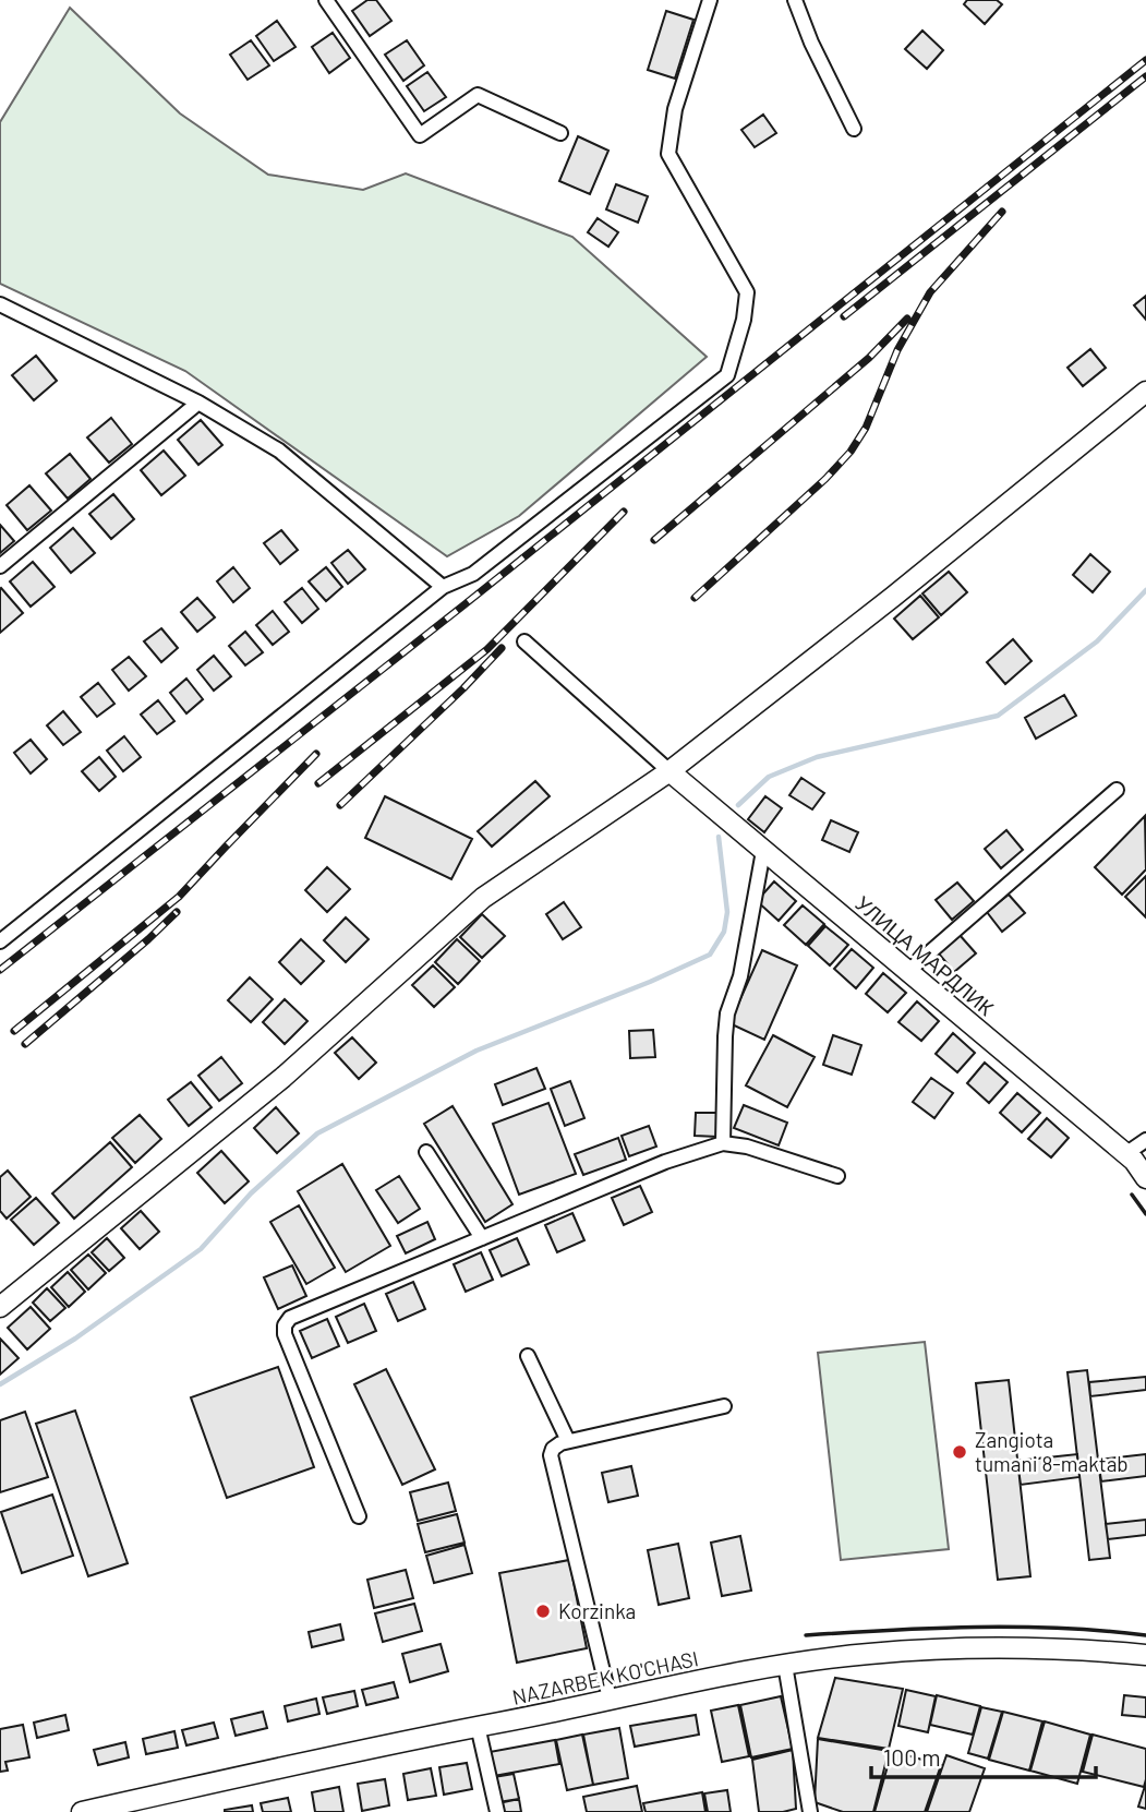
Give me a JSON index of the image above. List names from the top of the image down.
{
  "streets": {
    "main road": ["УЛИЦА МАРДЛИК", "NAZARBEK KO'CHASI"]
  },
  "places": ["Zangiota tumani 8-maktab", "Korzinka"],
  "scale_bar": "100 m"
}
